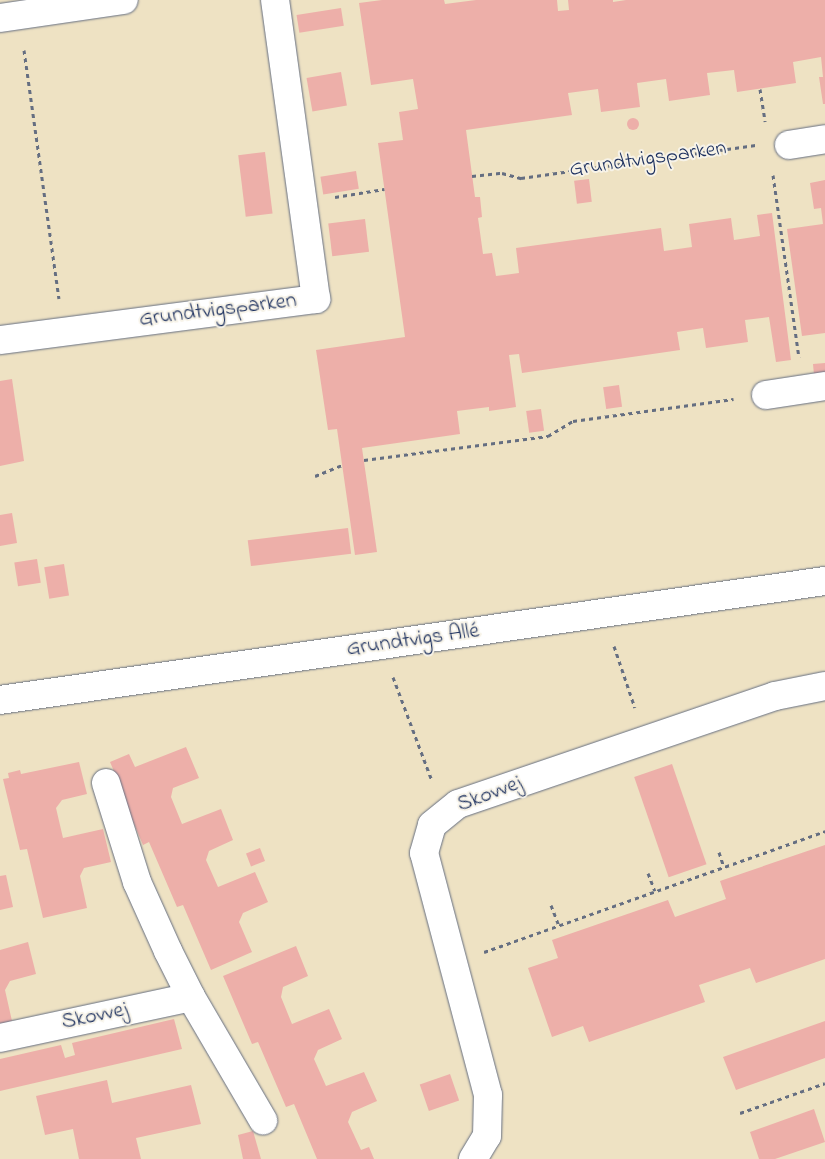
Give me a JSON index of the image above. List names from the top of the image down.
{
  "streets": {
    "street": ["Grundtvigsparken", "Grundtvigs Allé", "Skovvej"]
  }
}
